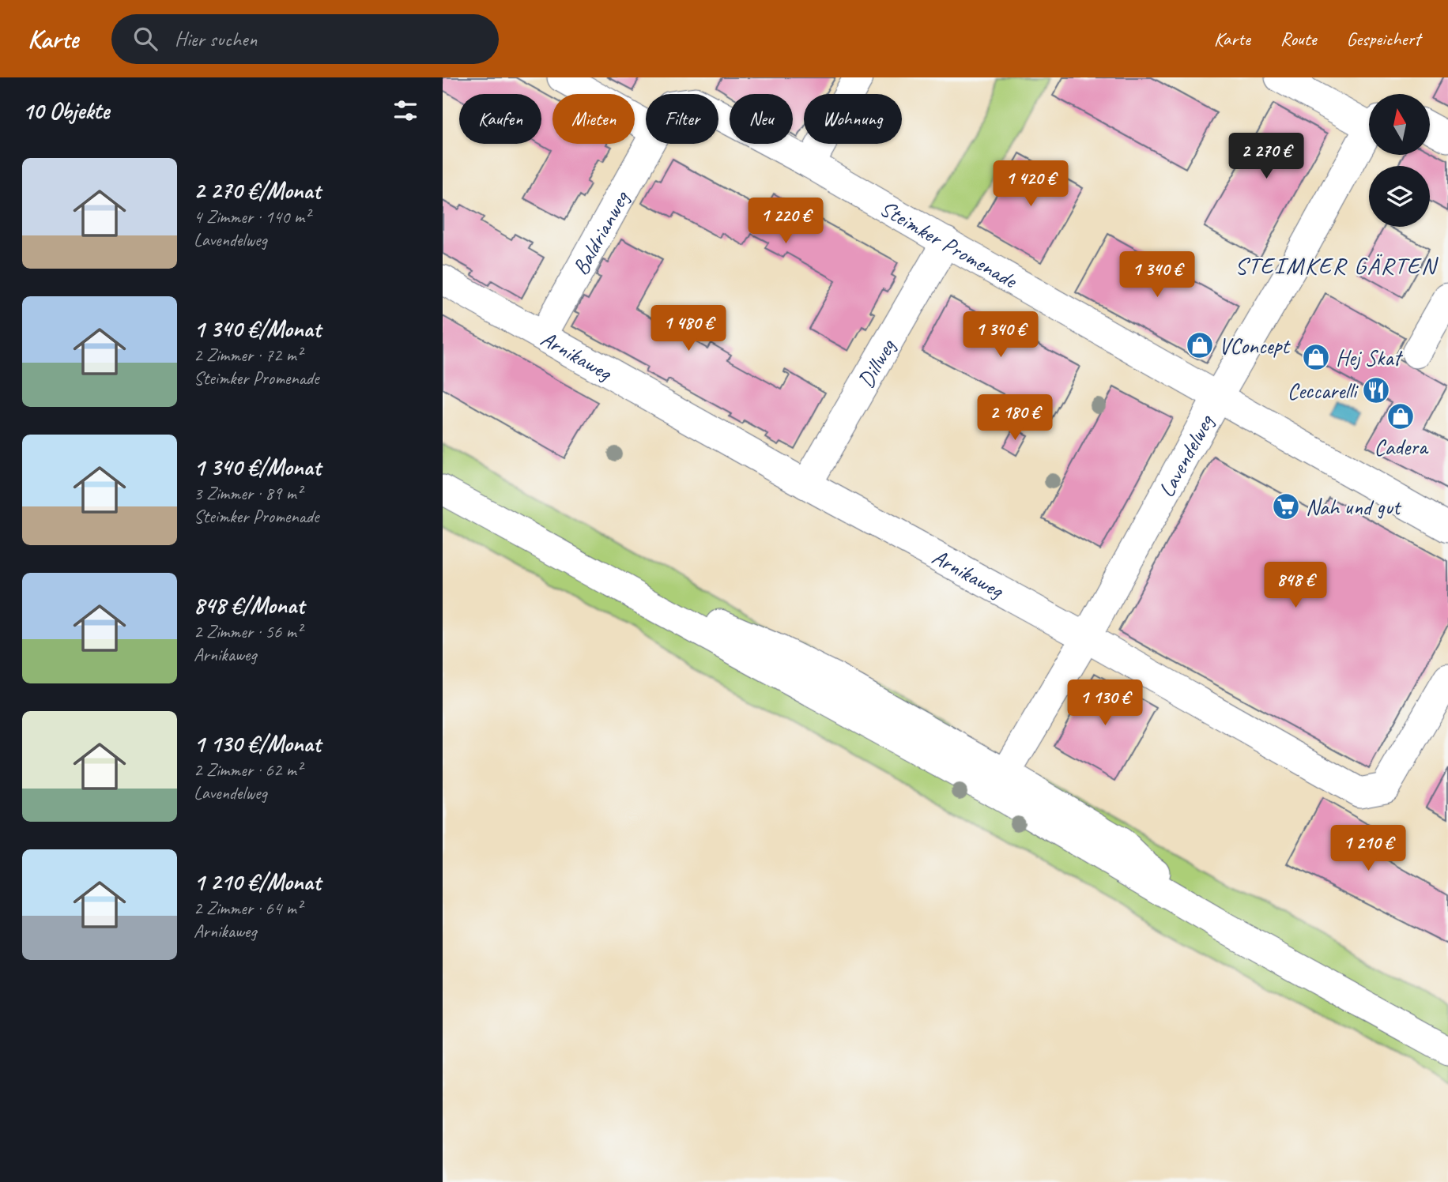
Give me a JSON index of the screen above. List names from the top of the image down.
{
  "streets": {
    "street": [
      "Baldrianweg",
      "Steimker Promenade",
      "Arnikaweg",
      "Dillweg",
      "Lavendelweg"
    ]
  },
  "crossings": [
    ["Baldrianweg", "Arnikaweg"],
    ["Steimker Promenade", "Dillweg"],
    ["Steimker Promenade", "Lavendelweg"],
    ["Arnikaweg", "Dillweg"],
    ["Arnikaweg", "Lavendelweg"]
  ],
  "districts": ["STEIMKER GÄRTEN"],
  "places": {
    "shop": ["VConcept", "Hej Skat", "Cadera"],
    "restaurant": ["Ceccarelli"],
    "supermarket": ["Nah und gut"]
  },
  "north": "top",
  "page": {
    "header": "Karte",
    "search": "Hier suchen",
    "nav": ["Karte", "Route", "Gespeichert"],
    "heading": "10 Objekte",
    "chip": [
      "Kaufen",
      "Mieten",
      "Filter",
      "Neu",
      "Wohnung"
    ],
    "price": [
      "2 270 €",
      "1 420 €",
      "1 220 €",
      "1 340 €",
      "1 480 €",
      "1 340 €",
      "2 180 €",
      "848 €",
      "1 130 €",
      "1 210 €"
    ],
    "list": [
      {
        "name": "2 270 €/Monat",
        "note": "4 Zimmer · 140 m² · Lavendelweg"
      },
      {
        "name": "1 340 €/Monat",
        "note": "2 Zimmer · 72 m² · Steimker Promenade"
      },
      {
        "name": "1 340 €/Monat",
        "note": "3 Zimmer · 89 m² · Steimker Promenade"
      },
      {
        "name": "848 €/Monat",
        "note": "2 Zimmer · 56 m² · Arnikaweg"
      },
      {
        "name": "1 130 €/Monat",
        "note": "2 Zimmer · 62 m² · Lavendelweg"
      },
      {
        "name": "1 210 €/Monat",
        "note": "2 Zimmer · 64 m² · Arnikaweg"
      }
    ]
  }
}
